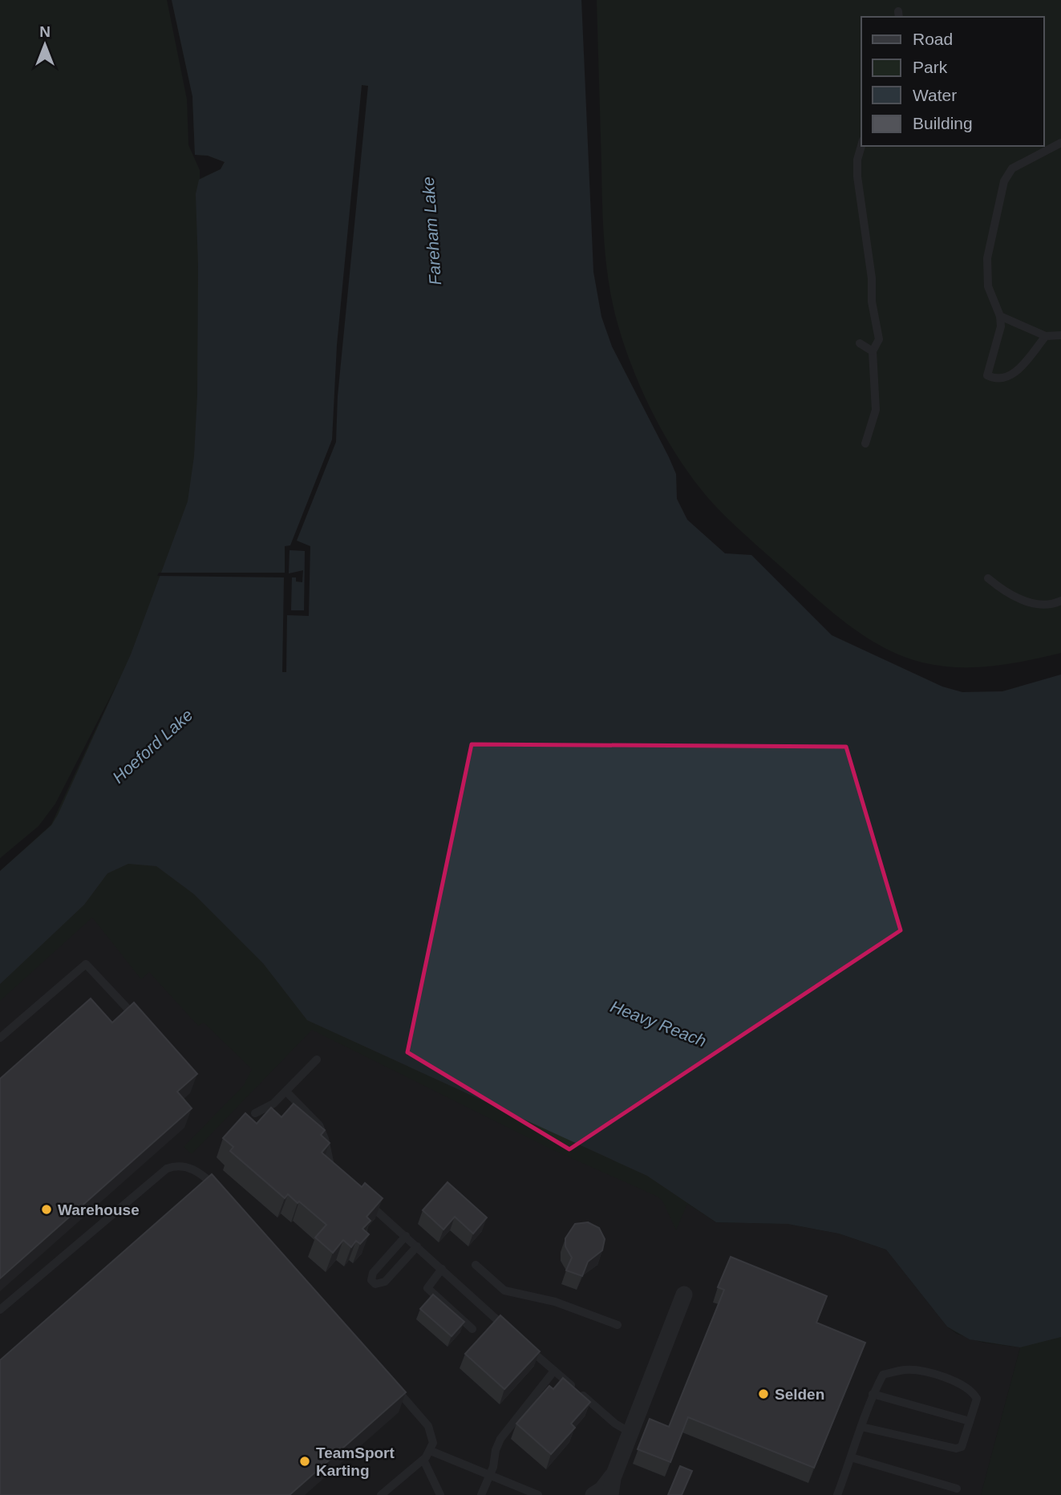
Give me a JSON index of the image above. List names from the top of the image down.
{
  "water": ["Fareham Lake", "Hoeford Lake", "Heavy Reach"],
  "places": ["Warehouse", "Selden", "TeamSport Karting"],
  "legend": [
    "Road",
    "Park",
    "Water",
    "Building"
  ],
  "north": "top"
}
